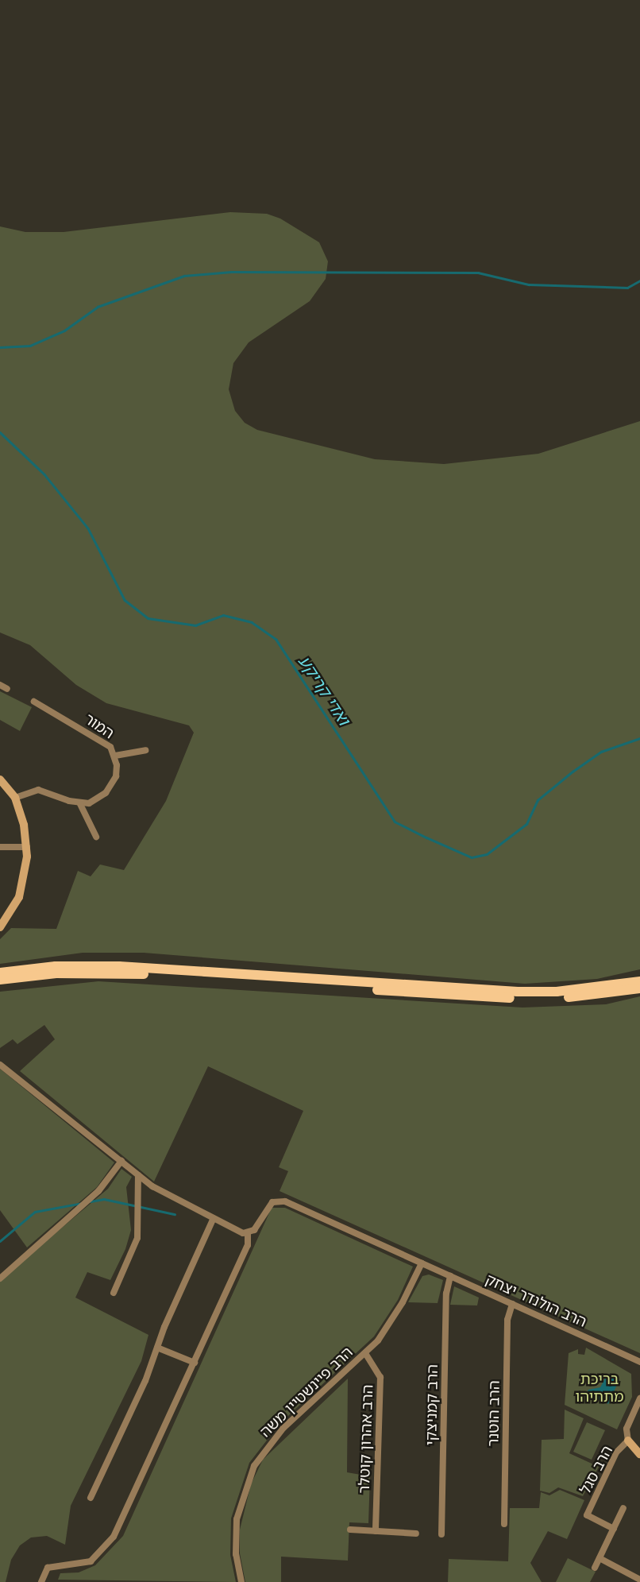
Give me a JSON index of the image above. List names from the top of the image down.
{
  "streets": {
    "street": [
      "המור",
      "הרב הולנדר יצחק",
      "הרב פיינשטיין משה",
      "הרב קמניצקי",
      "הרב הוטנר",
      "הרב אהרון קוטלר",
      "הרב סגל"
    ]
  },
  "crossings": [
    ["הרב הולנדר יצחק", "הרב פיינשטיין משה"],
    ["הרב הולנדר יצחק", "הרב קמניצקי"],
    ["הרב הולנדר יצחק", "הרב הוטנר"],
    ["הרב פיינשטיין משה", "הרב אהרון קוטלר"]
  ],
  "water": ["ואדי קריקע"],
  "parks": ["בריכת מתתיהו"]
}
